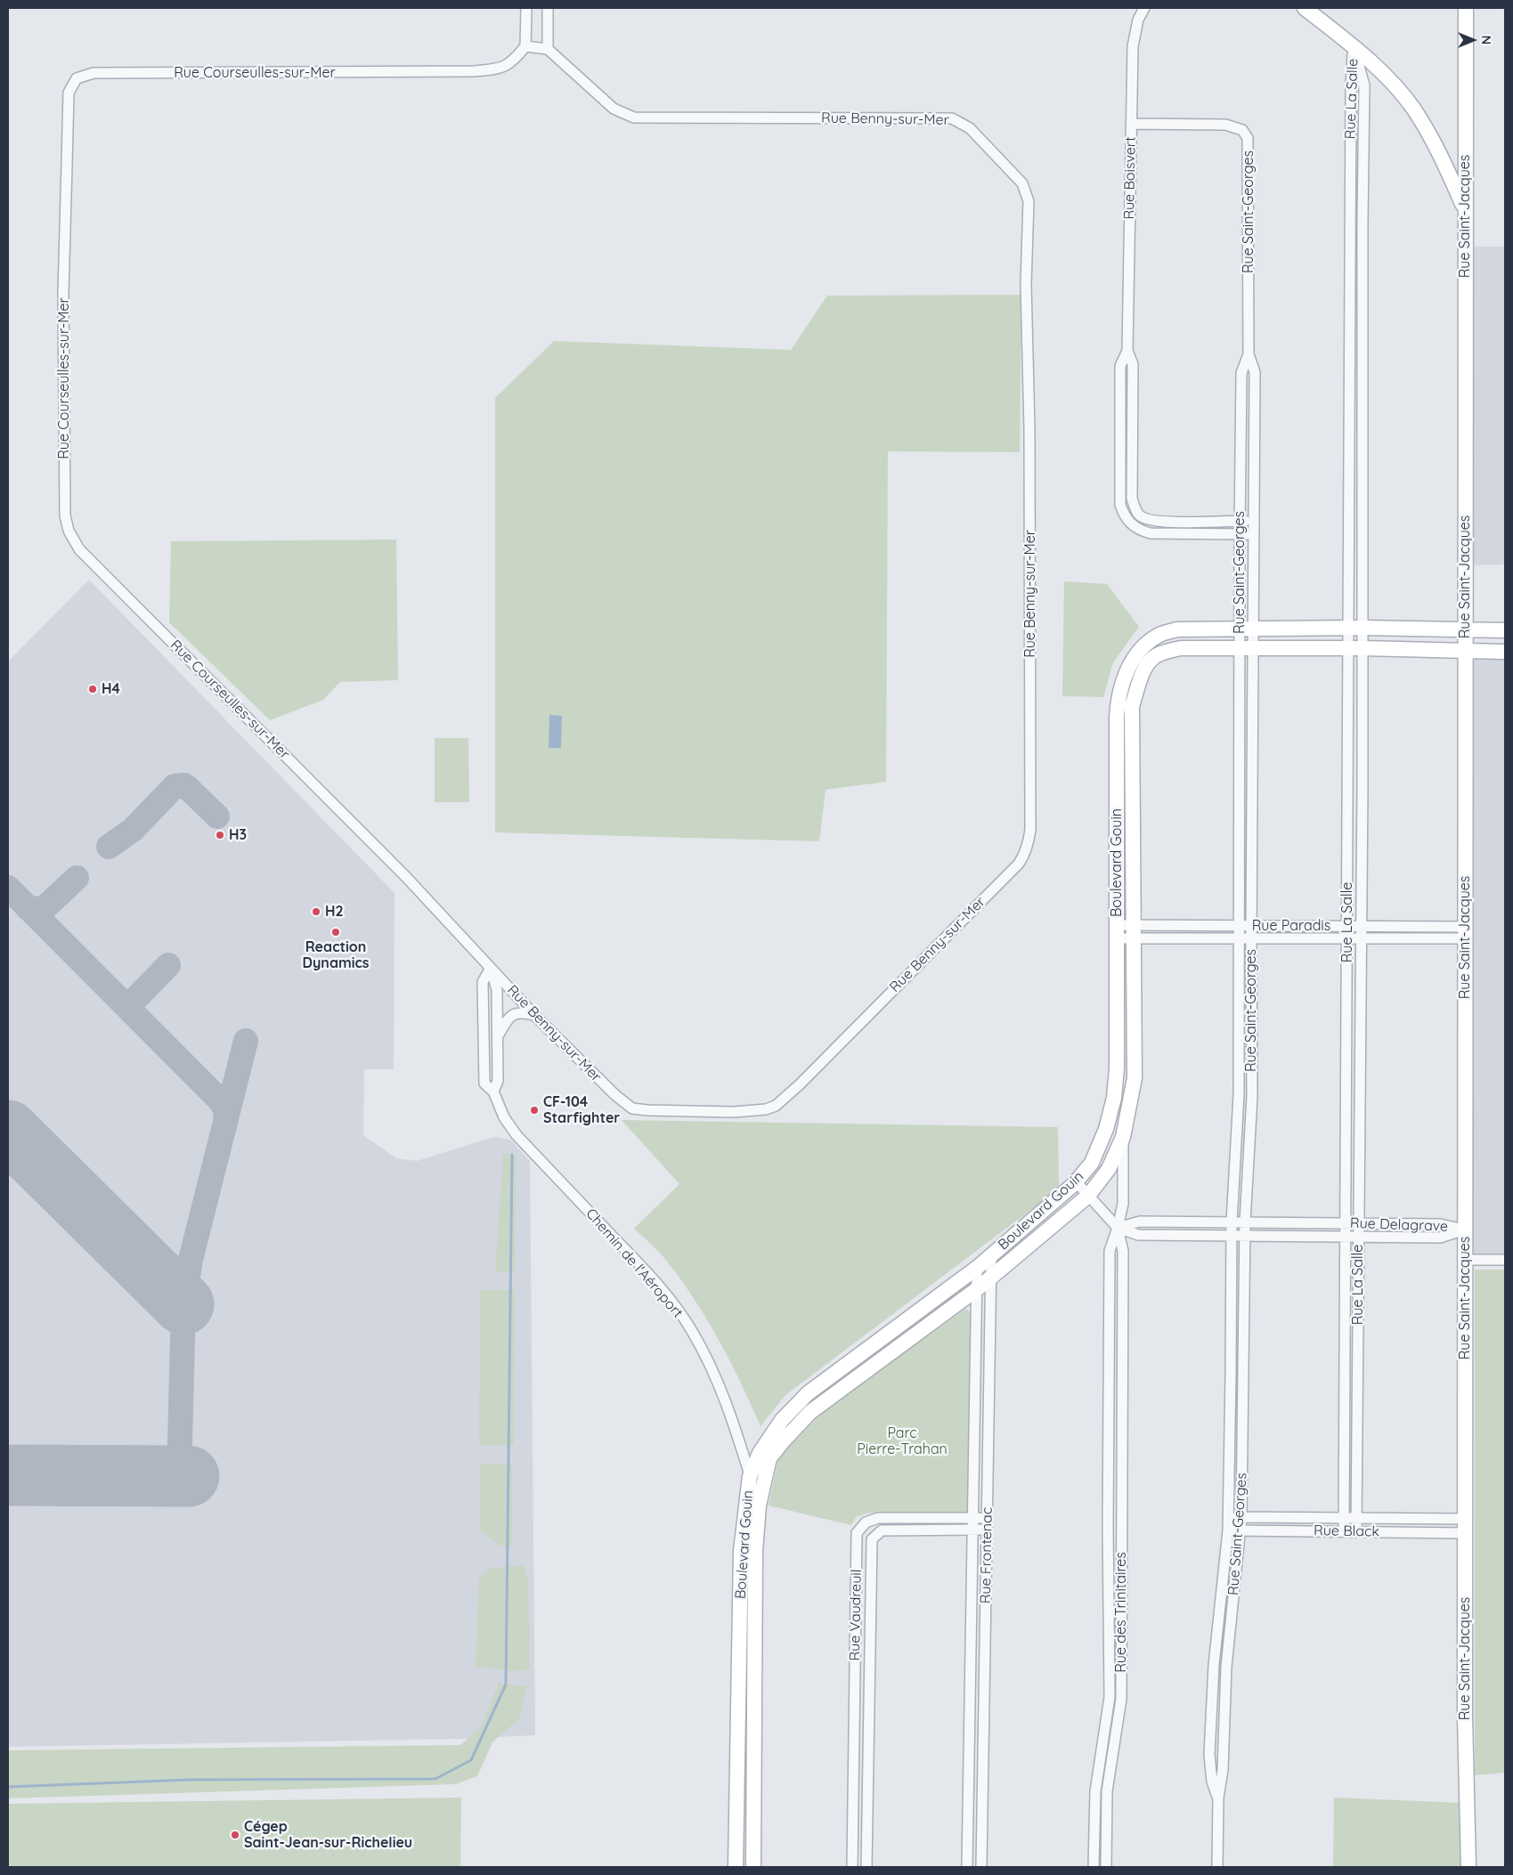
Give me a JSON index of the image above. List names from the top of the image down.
{
  "streets": {
    "street": [
      "Rue Courseulles-sur-Mer",
      "Rue La Salle",
      "Rue Benny-sur-Mer",
      "Rue Boisvert",
      "Rue Saint-Georges",
      "Rue Saint-Jacques",
      "Boulevard Gouin",
      "Rue Paradis",
      "Rue Delagrave",
      "Chemin de l'Aéroport",
      "Rue Black",
      "Rue Frontenac",
      "Rue des Trinitaires",
      "Rue Vaudreuil"
    ]
  },
  "crossings": [
    ["Rue Courseulles-sur-Mer", "Rue Benny-sur-Mer"],
    ["Rue Courseulles-sur-Mer", "Chemin de l'Aéroport"],
    ["Rue La Salle", "Boulevard Gouin"],
    ["Rue La Salle", "Rue Paradis"],
    ["Rue La Salle", "Rue Delagrave"],
    ["Rue La Salle", "Rue Black"],
    ["Rue Benny-sur-Mer", "Chemin de l'Aéroport"],
    ["Rue Boisvert", "Rue Saint-Georges"],
    ["Rue Saint-Georges", "Boulevard Gouin"],
    ["Rue Saint-Georges", "Rue Paradis"],
    ["Rue Saint-Georges", "Rue Delagrave"],
    ["Rue Saint-Georges", "Rue Black"],
    ["Rue Saint-Jacques", "Boulevard Gouin"],
    ["Rue Saint-Jacques", "Rue Paradis"],
    ["Rue Saint-Jacques", "Rue Delagrave"],
    ["Rue Saint-Jacques", "Rue Black"],
    ["Boulevard Gouin", "Rue Paradis"],
    ["Boulevard Gouin", "Rue Delagrave"],
    ["Boulevard Gouin", "Chemin de l'Aéroport"],
    ["Boulevard Gouin", "Rue Frontenac"],
    ["Boulevard Gouin", "Rue des Trinitaires"],
    ["Rue Delagrave", "Rue des Trinitaires"]
  ],
  "parks": ["Parc Pierre-Trahan"],
  "places": [
    "H4",
    "H3",
    "H2",
    "Reaction Dynamics",
    "CF-104 Starfighter",
    "Cégep Saint-Jean-sur-Richelieu"
  ],
  "north": "right"
}
